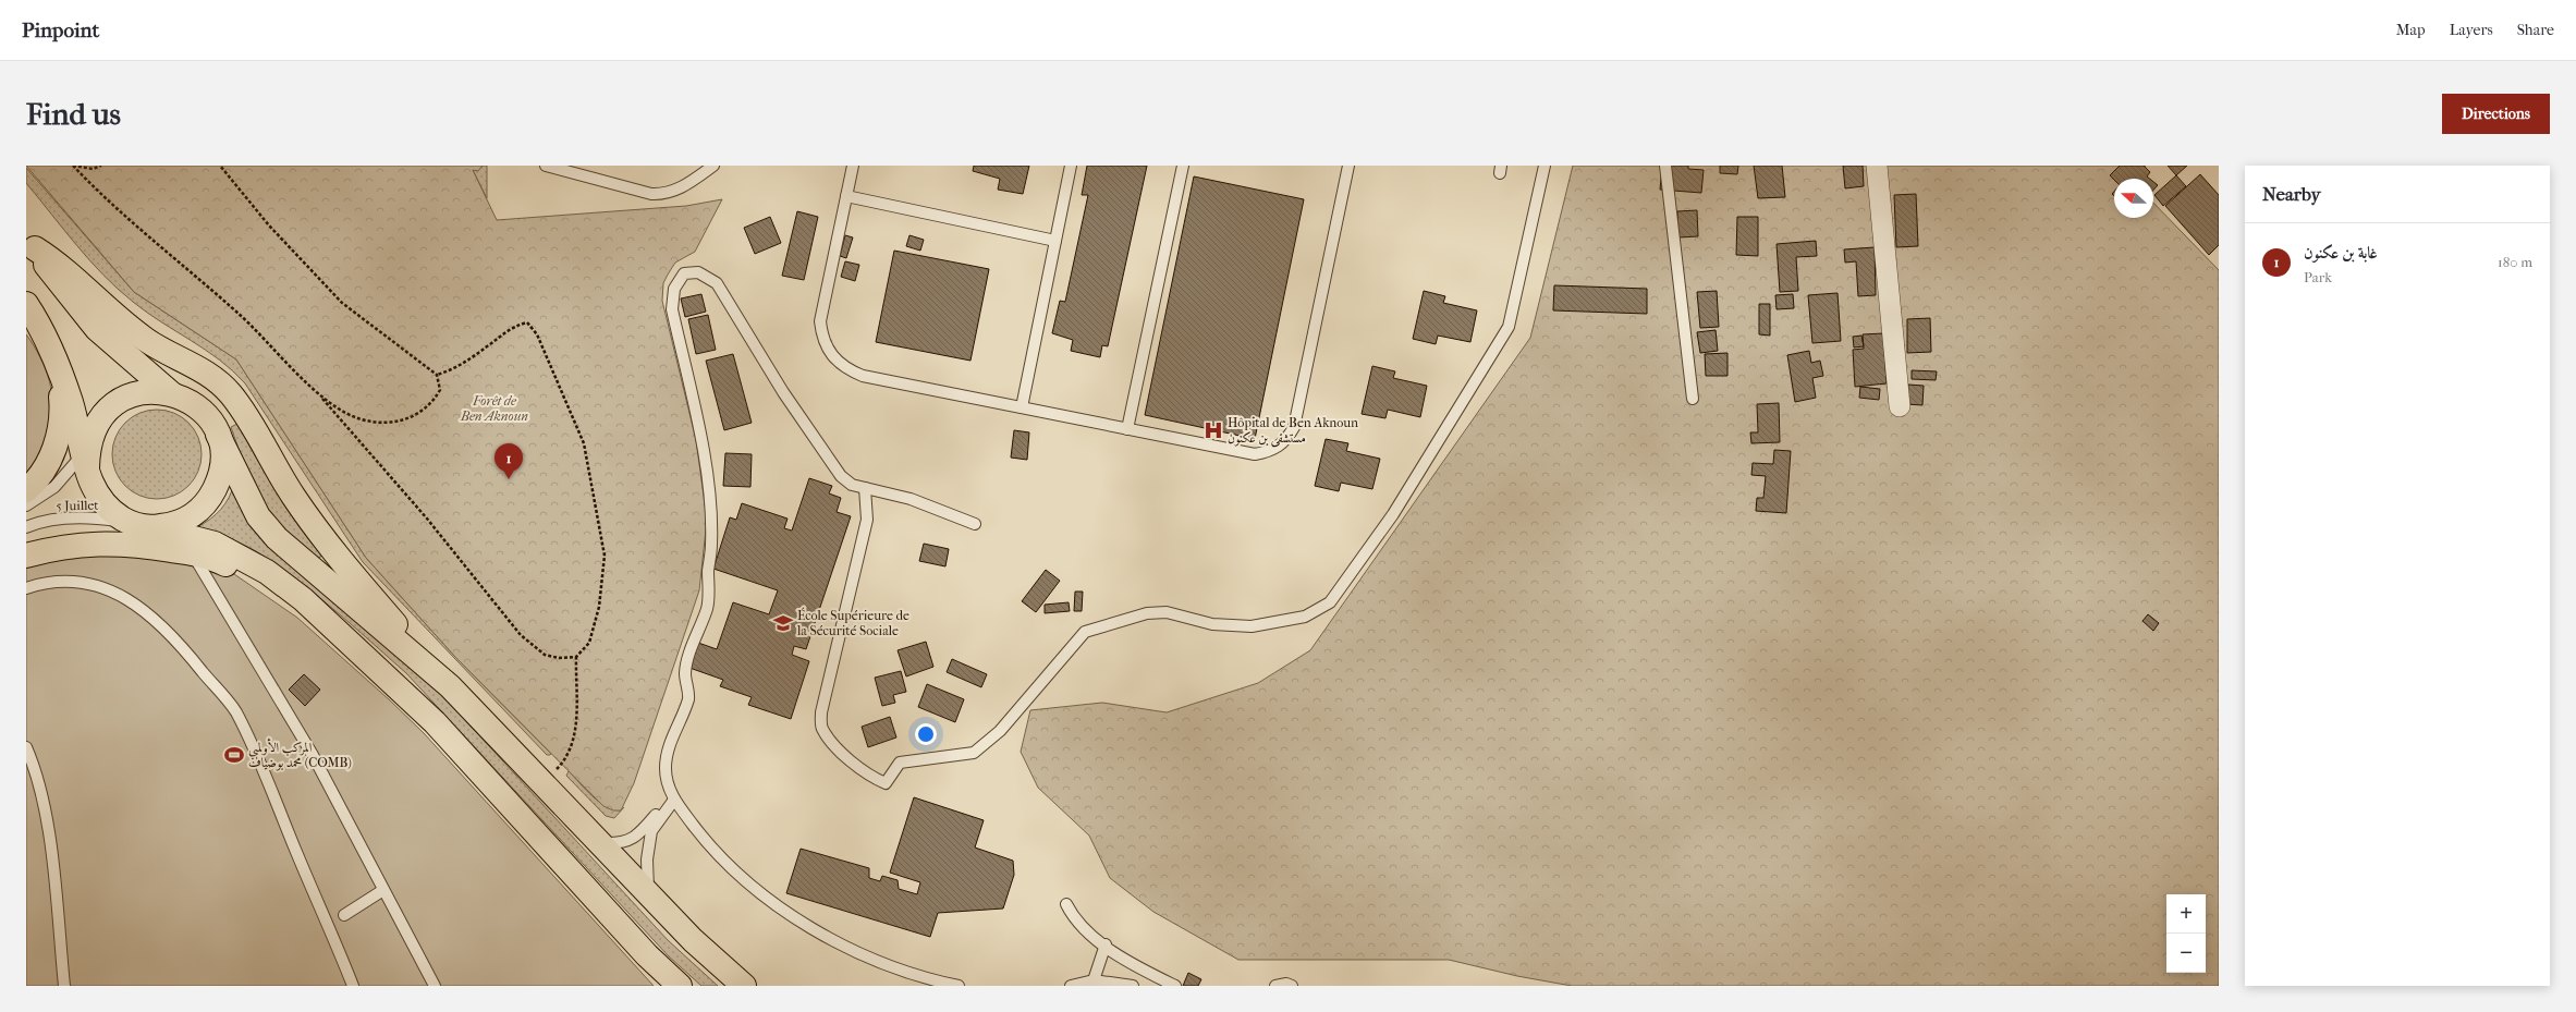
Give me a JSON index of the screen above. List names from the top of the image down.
{
  "streets": {
    "lane": ["5 Juillet"]
  },
  "parks": ["Forêt de Ben Aknoun"],
  "places": {
    "hospital": ["Hôpital de Ben Aknoun مستشفى بن عكنون"],
    "school or university": ["École Supérieure de la Sécurité Sociale"],
    "sports": ["المركب الأولمبي محمد بوضياف (COMB)"]
  },
  "north": "left",
  "page": {
    "header": "Pinpoint",
    "nav": ["Map", "Layers", "Share"],
    "buttons": "Directions",
    "title": "Find us",
    "heading": "Nearby",
    "list": [
      {
        "mark": "1",
        "name": "غابة بن عكنون",
        "note": "Park",
        "value": "180 m"
      }
    ],
    "pins": "1",
    "map_buttons": ["+", "−"]
  }
}
